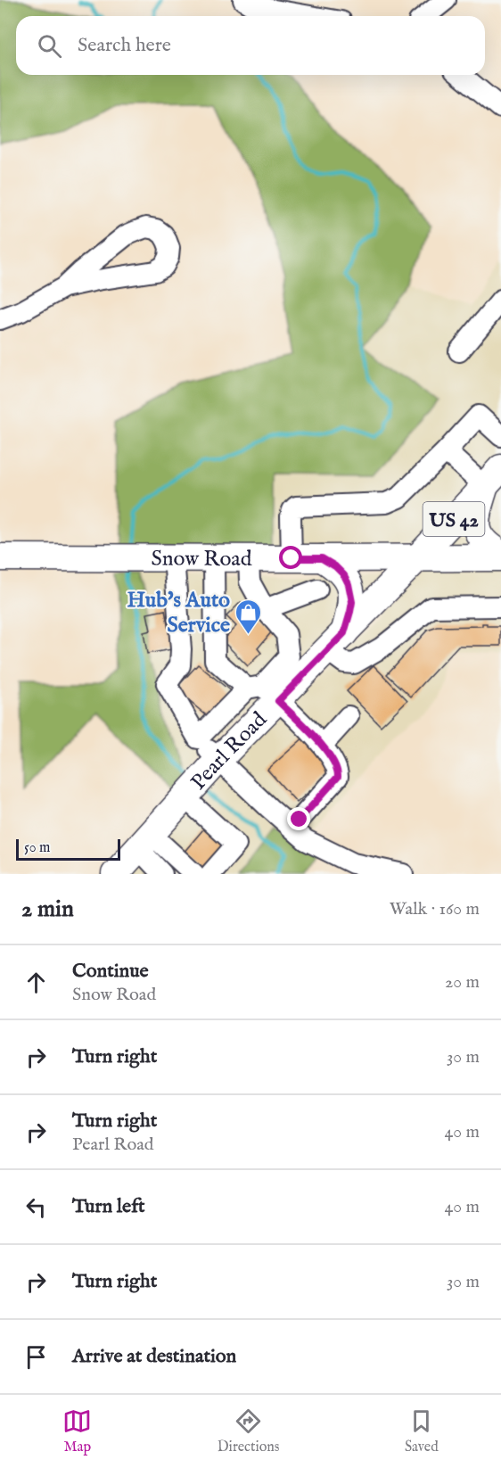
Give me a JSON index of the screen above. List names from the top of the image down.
{
  "streets": {
    "main road": ["US 42", "Snow Road", "Pearl Road"]
  },
  "crossings": [
    ["Snow Road", "Pearl Road"]
  ],
  "places": {
    "shop": ["Hub's Auto Service"]
  },
  "scale_bar": "50 m",
  "page": {
    "search": "Search here",
    "scale": "50 m",
    "heading": ["2 min", "Walk · 160 m"],
    "list": [
      ["Continue", "Snow Road", "20 m"],
      ["Turn right", "30 m"],
      ["Turn right", "Pearl Road", "40 m"],
      ["Turn left", "40 m"],
      ["Turn right", "30 m"],
      "Arrive at destination"
    ],
    "nav": ["Map", "Directions", "Saved"]
  }
}
